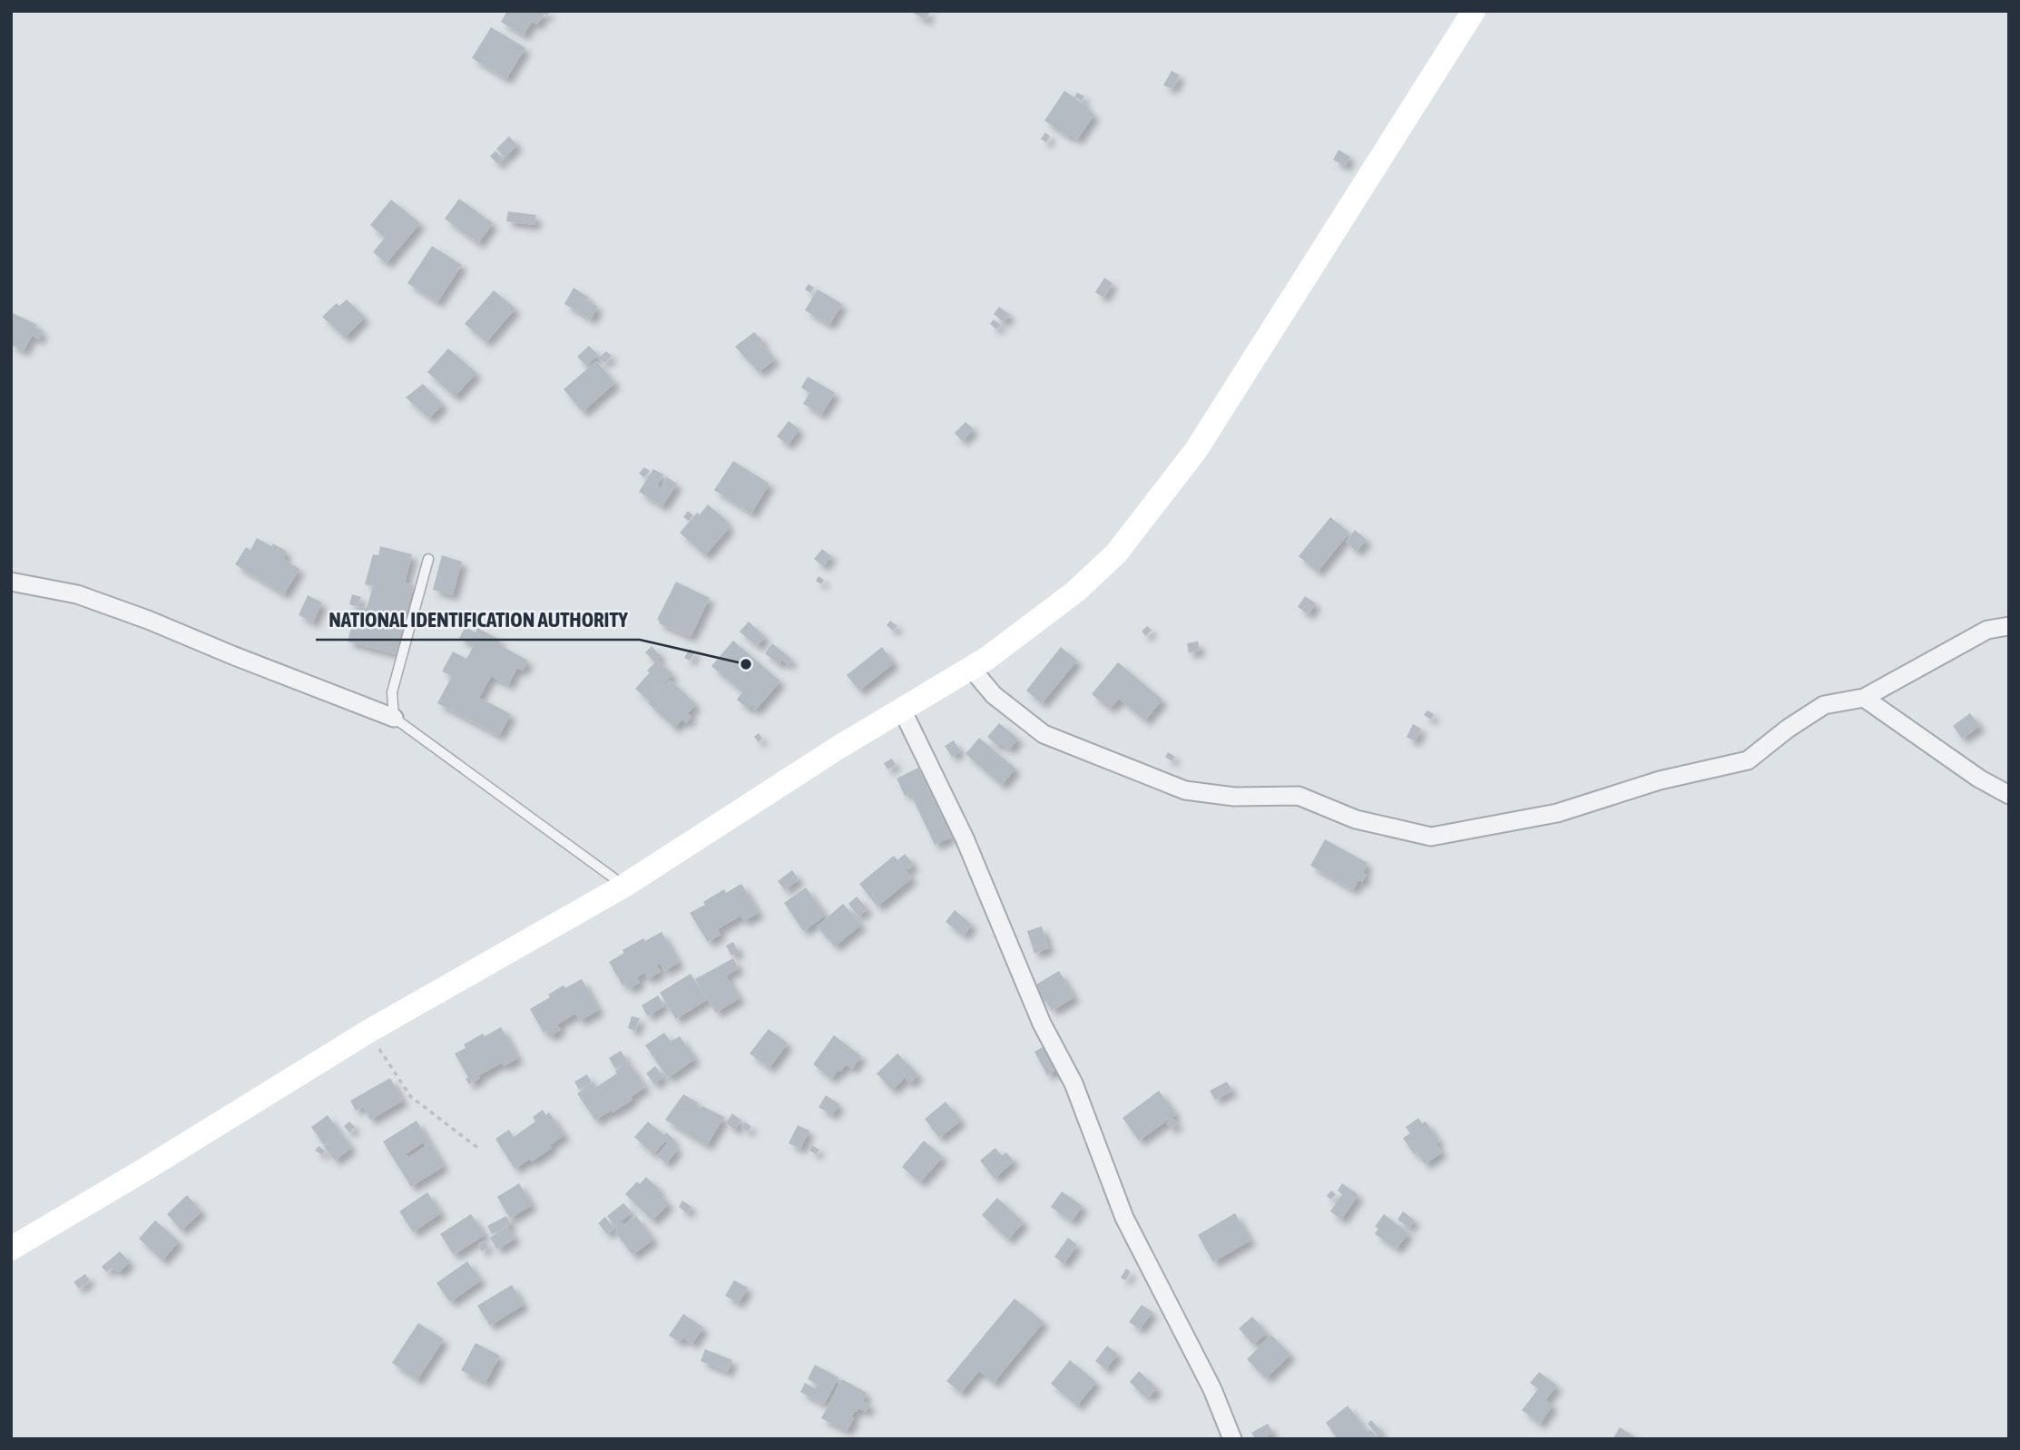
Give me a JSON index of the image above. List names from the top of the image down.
{
  "places": ["NATIONAL IDENTIFICATION AUTHORITY"]
}
